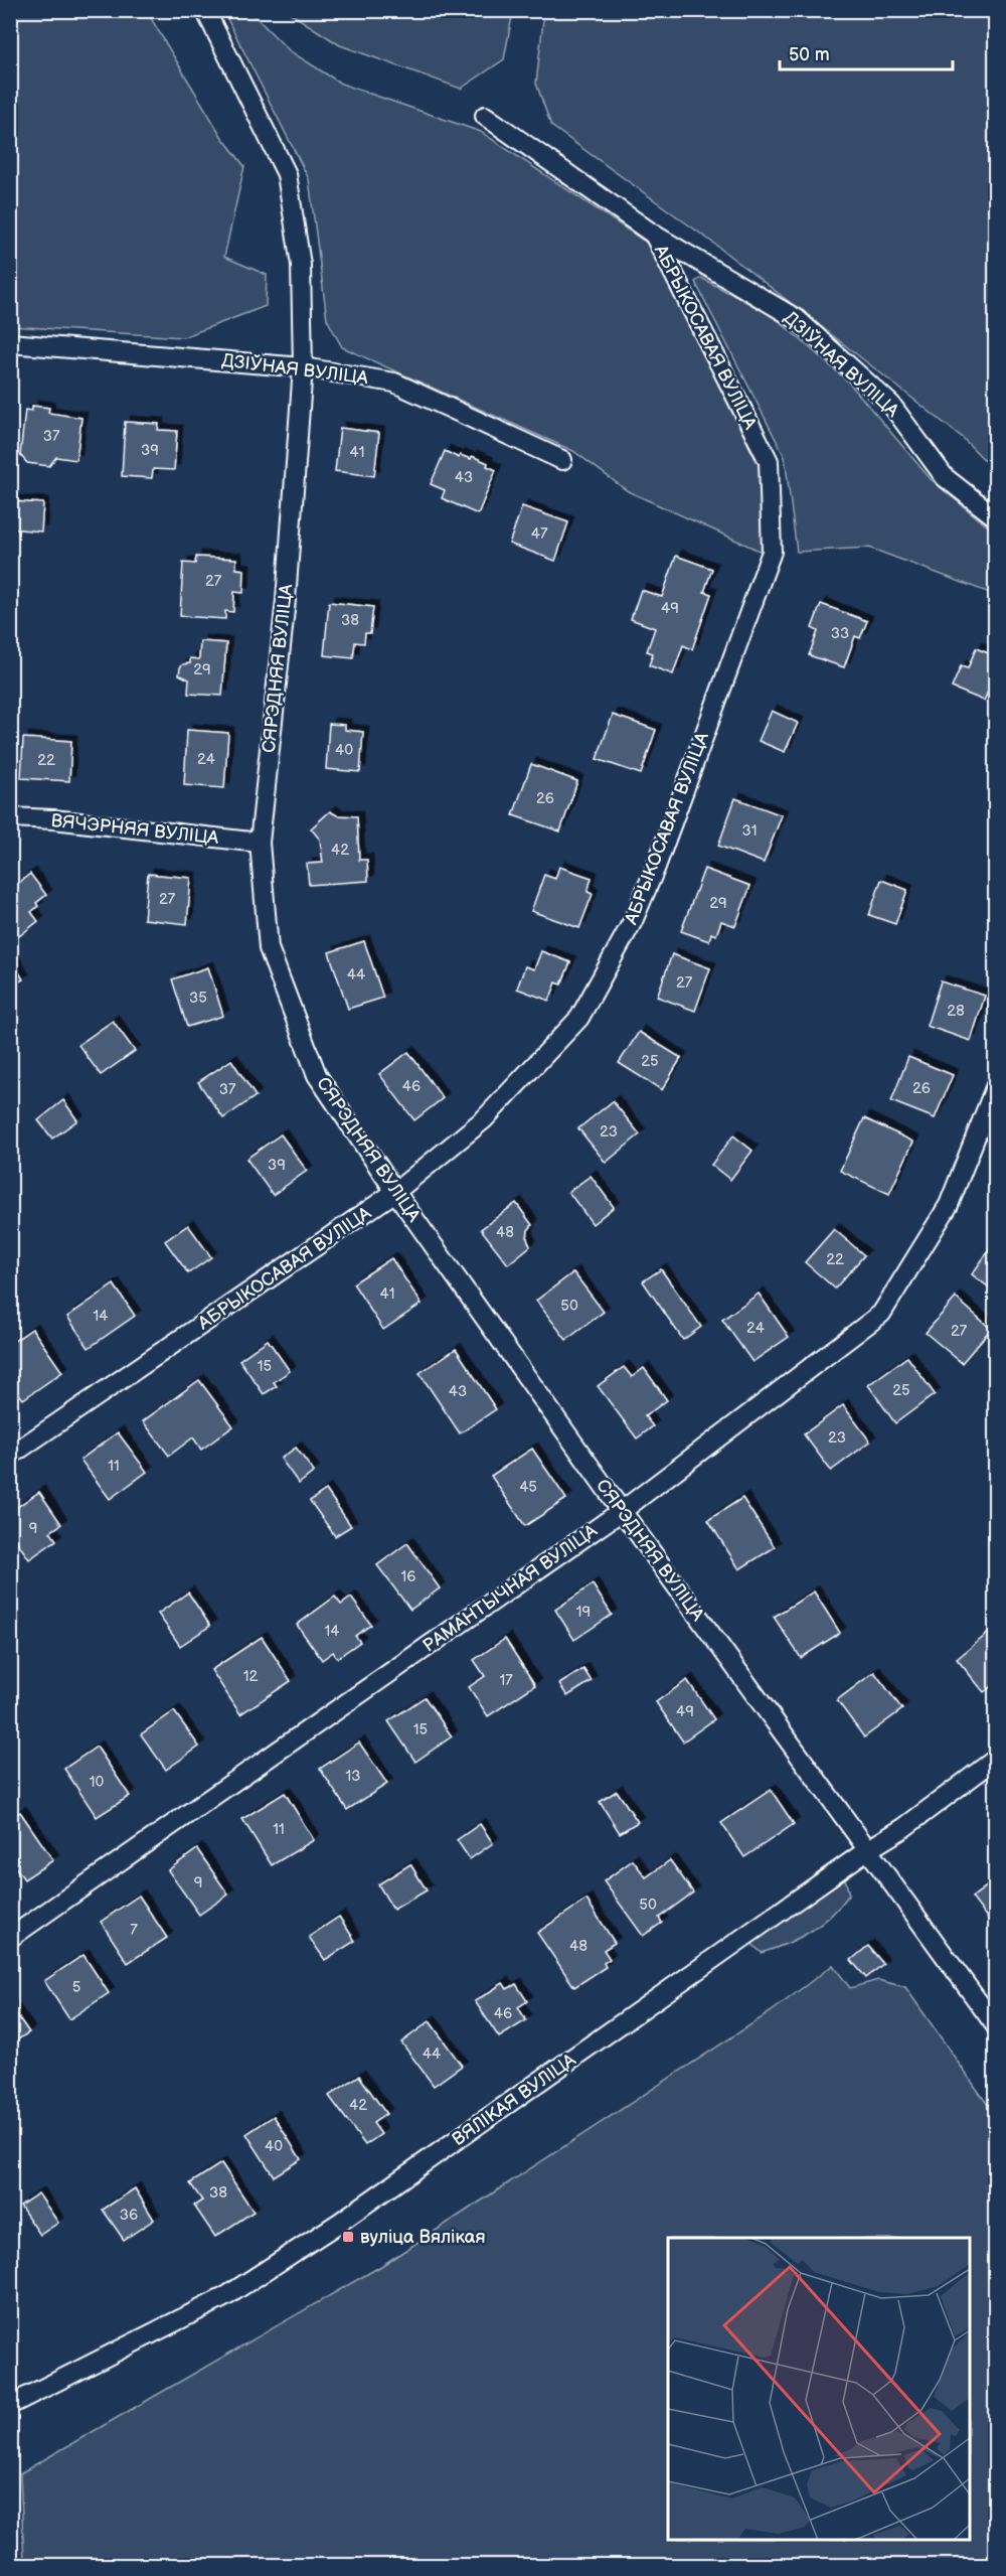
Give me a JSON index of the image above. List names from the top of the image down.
{
  "streets": {
    "street": [
      "АБРЫКОСАВАЯ ВУЛІЦА",
      "ДЗІЎНАЯ ВУЛІЦА",
      "СЯРЭДНЯЯ ВУЛІЦА",
      "ВЯЧЭРНЯЯ ВУЛІЦА",
      "РАМАНТЫЧНАЯ ВУЛІЦА",
      "ВЯЛІКАЯ ВУЛІЦА"
    ]
  },
  "crossings": [
    ["АБРЫКОСАВАЯ ВУЛІЦА", "ДЗІЎНАЯ ВУЛІЦА"],
    ["АБРЫКОСАВАЯ ВУЛІЦА", "СЯРЭДНЯЯ ВУЛІЦА"],
    ["ДЗІЎНАЯ ВУЛІЦА", "СЯРЭДНЯЯ ВУЛІЦА"],
    ["СЯРЭДНЯЯ ВУЛІЦА", "ВЯЧЭРНЯЯ ВУЛІЦА"],
    ["СЯРЭДНЯЯ ВУЛІЦА", "РАМАНТЫЧНАЯ ВУЛІЦА"],
    ["СЯРЭДНЯЯ ВУЛІЦА", "ВЯЛІКАЯ ВУЛІЦА"]
  ],
  "places": {
    "transit": ["вуліца Вялікая"]
  },
  "house_numbers": [
    "37",
    "39",
    "41",
    "43",
    "47",
    "27",
    "49",
    "38",
    "33",
    "29",
    "40",
    "24",
    "22",
    "26",
    "31",
    "42",
    "27",
    "29",
    "44",
    "27",
    "35",
    "28",
    "25",
    "46",
    "26",
    "37",
    "23",
    "39",
    "48",
    "22",
    "41",
    "50",
    "14",
    "24",
    "27",
    "15",
    "25",
    "43",
    "23",
    "11",
    "45",
    "9",
    "16",
    "19",
    "14",
    "12",
    "17",
    "49",
    "15",
    "13",
    "10",
    "11",
    "9",
    "50",
    "7",
    "48",
    "5",
    "46",
    "44",
    "42",
    "40",
    "38",
    "36"
  ],
  "scale_bar": "50 m"
}
